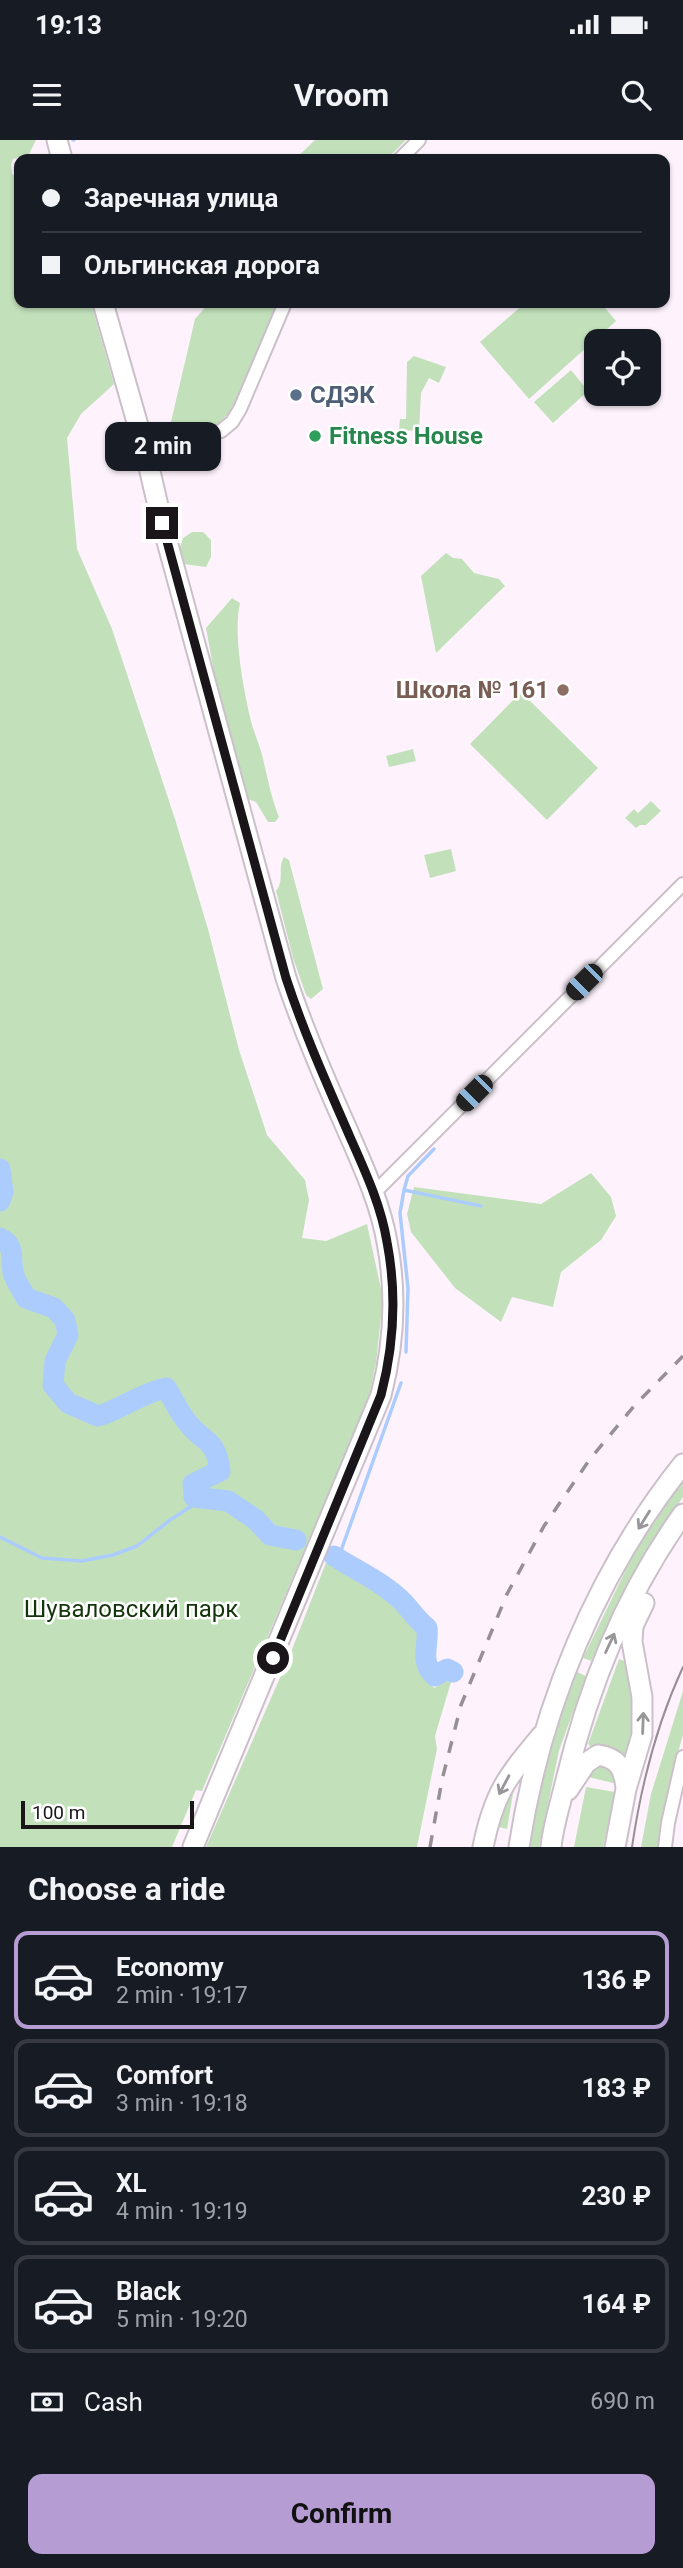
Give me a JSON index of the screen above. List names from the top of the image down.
{
  "parks": ["Шуваловский парк"],
  "places": ["СДЭК", "Fitness House", "Школа № 161"],
  "scale_bar": "100 m",
  "page": {
    "status": "19:13",
    "header": "Vroom",
    "banner": ["Заречная улица", "Ольгинская дорога"],
    "bubble": "2 min",
    "scale": "100 m",
    "heading": "Choose a ride",
    "list": [
      {
        "name": "Economy",
        "note": "2 min · 19:17",
        "value": "136 ₽"
      },
      {
        "name": "Comfort",
        "note": "3 min · 19:18",
        "value": "183 ₽"
      },
      {
        "name": "XL",
        "note": "4 min · 19:19",
        "value": "230 ₽"
      },
      {
        "name": "Black",
        "note": "5 min · 19:20",
        "value": "164 ₽"
      }
    ],
    "pay": ["Cash", "690 m"],
    "buttons": "Confirm"
  }
}
